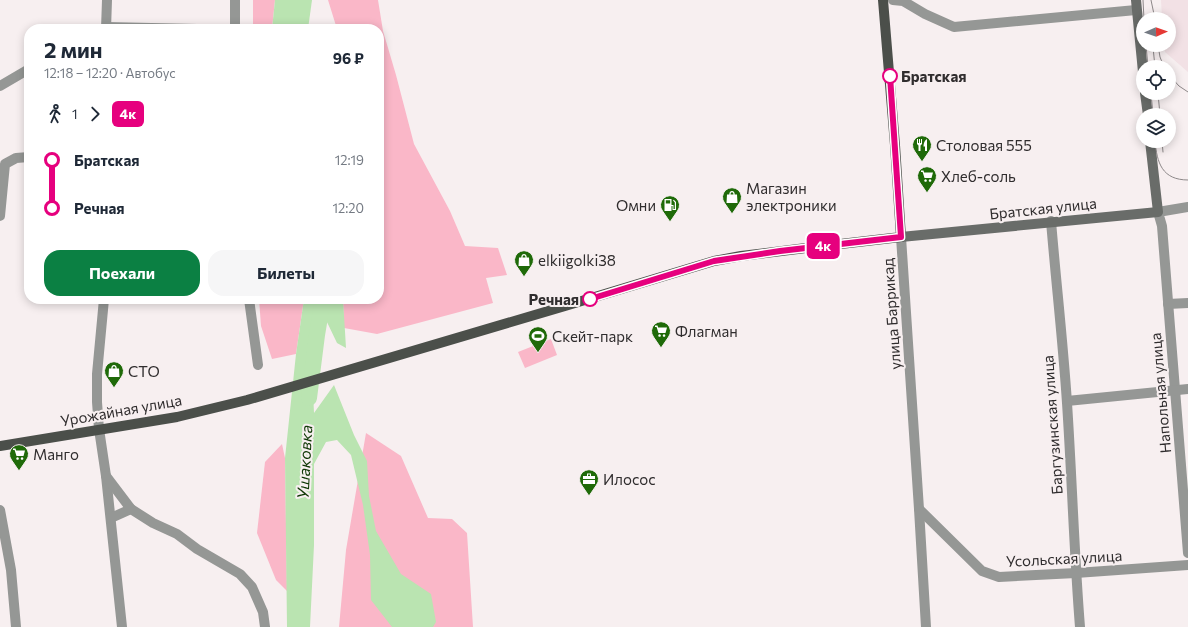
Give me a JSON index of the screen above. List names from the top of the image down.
{
  "streets": {
    "main road": ["улица Баррикад", "Урожайная улица"],
    "street": [
      "Братская улица",
      "Напольная улица",
      "Баргузинская улица",
      "Усольская улица"
    ]
  },
  "crossings": [
    ["Братская улица", "улица Баррикад"],
    ["Братская улица", "Напольная улица"],
    ["Братская улица", "Урожайная улица"],
    ["Братская улица", "Баргузинская улица"],
    ["улица Баррикад", "Урожайная улица"],
    ["улица Баррикад", "Усольская улица"],
    ["Баргузинская улица", "Усольская улица"]
  ],
  "water": ["Ушаковка"],
  "places": {
    "other": ["Братская", "Речная"],
    "restaurant": ["Столовая 555"],
    "supermarket": ["Хлеб-соль", "Флагман", "Манго"],
    "shop": ["Магазин электроники", "elkiigolki38", "СТО"],
    "fuel station": ["Омни"],
    "sports": ["Скейт-парк"],
    "office": ["Илосос"]
  },
  "lines": ["bus line 4к"],
  "north": "right",
  "page": {
    "on_map": "4к",
    "heading": ["2 мин", "12:18 – 12:20 · Автобус", "96 ₽"],
    "legs": ["1", "4к"],
    "list": [
      {
        "name": "Братская",
        "value": "12:19"
      },
      {
        "name": "Речная",
        "value": "12:20"
      }
    ],
    "buttons": ["Поехали", "Билеты"]
  }
}
